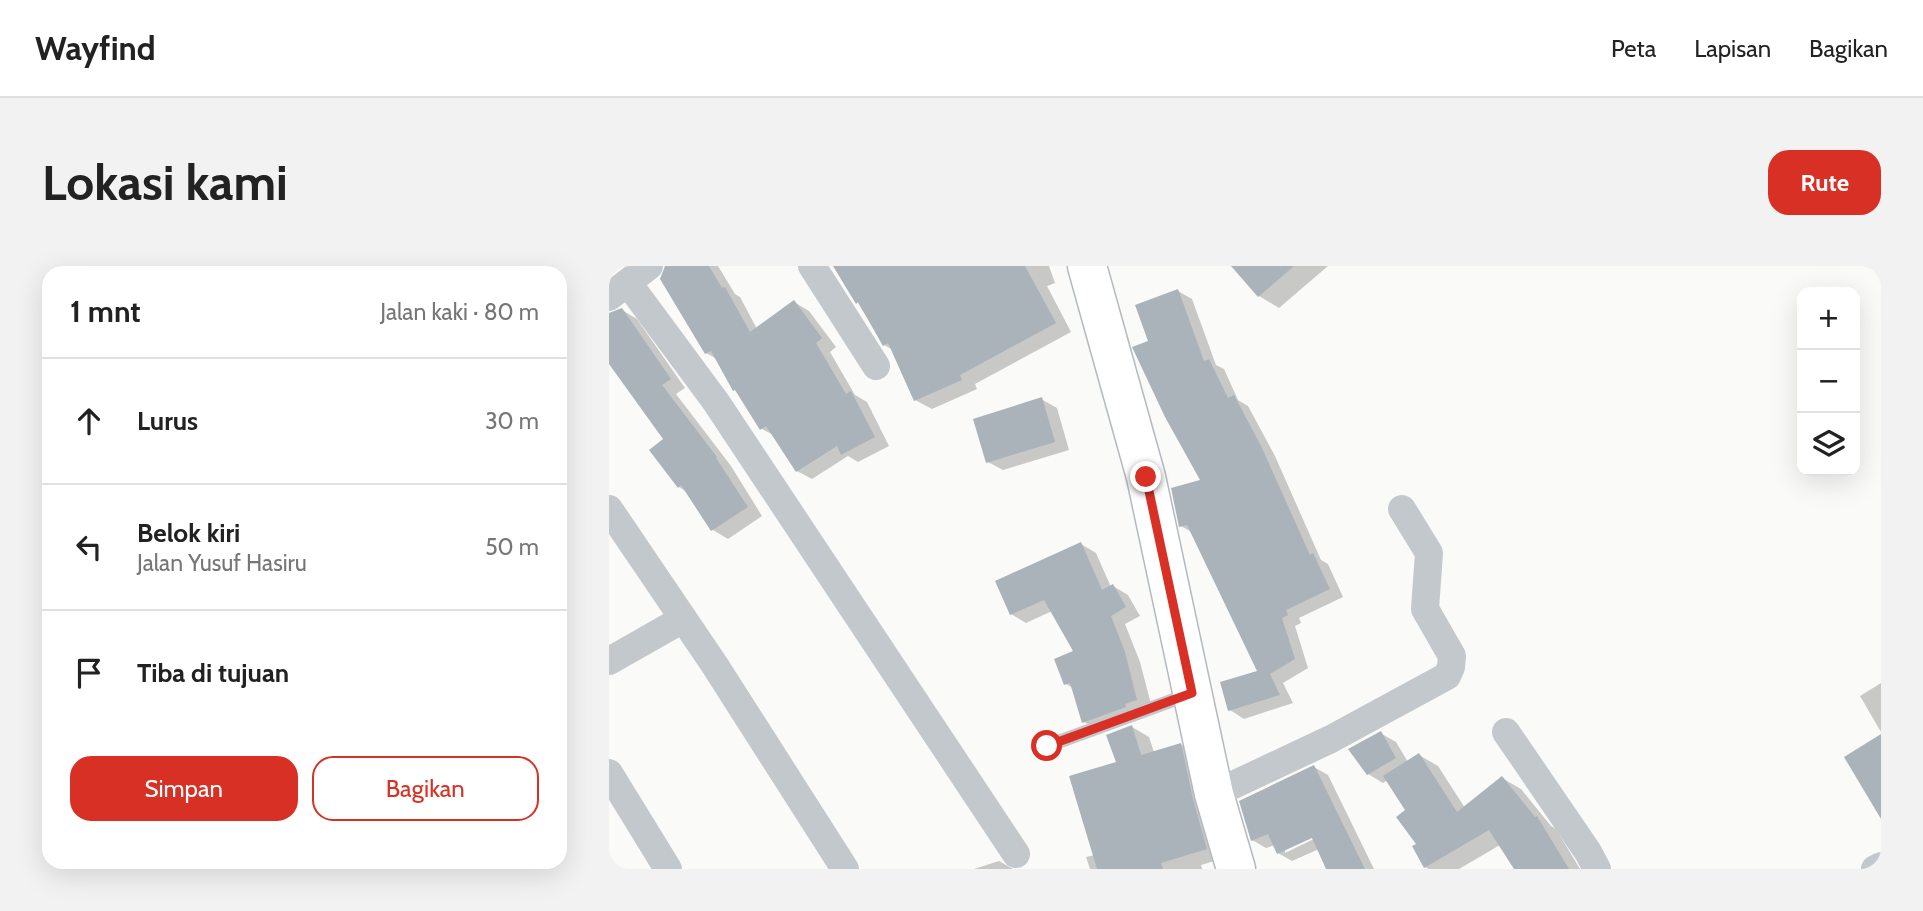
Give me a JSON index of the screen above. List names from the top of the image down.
{
  "page": {
    "header": "Wayfind",
    "nav": ["Peta", "Lapisan", "Bagikan"],
    "buttons": [
      "Rute",
      ["Simpan", "Bagikan"]
    ],
    "title": "Lokasi kami",
    "heading": ["1 mnt", "Jalan kaki · 80 m"],
    "map_buttons": ["+", "−"],
    "list": [
      ["Lurus", "30 m"],
      ["Belok kiri", "Jalan Yusuf Hasiru", "50 m"],
      "Tiba di tujuan"
    ]
  }
}
